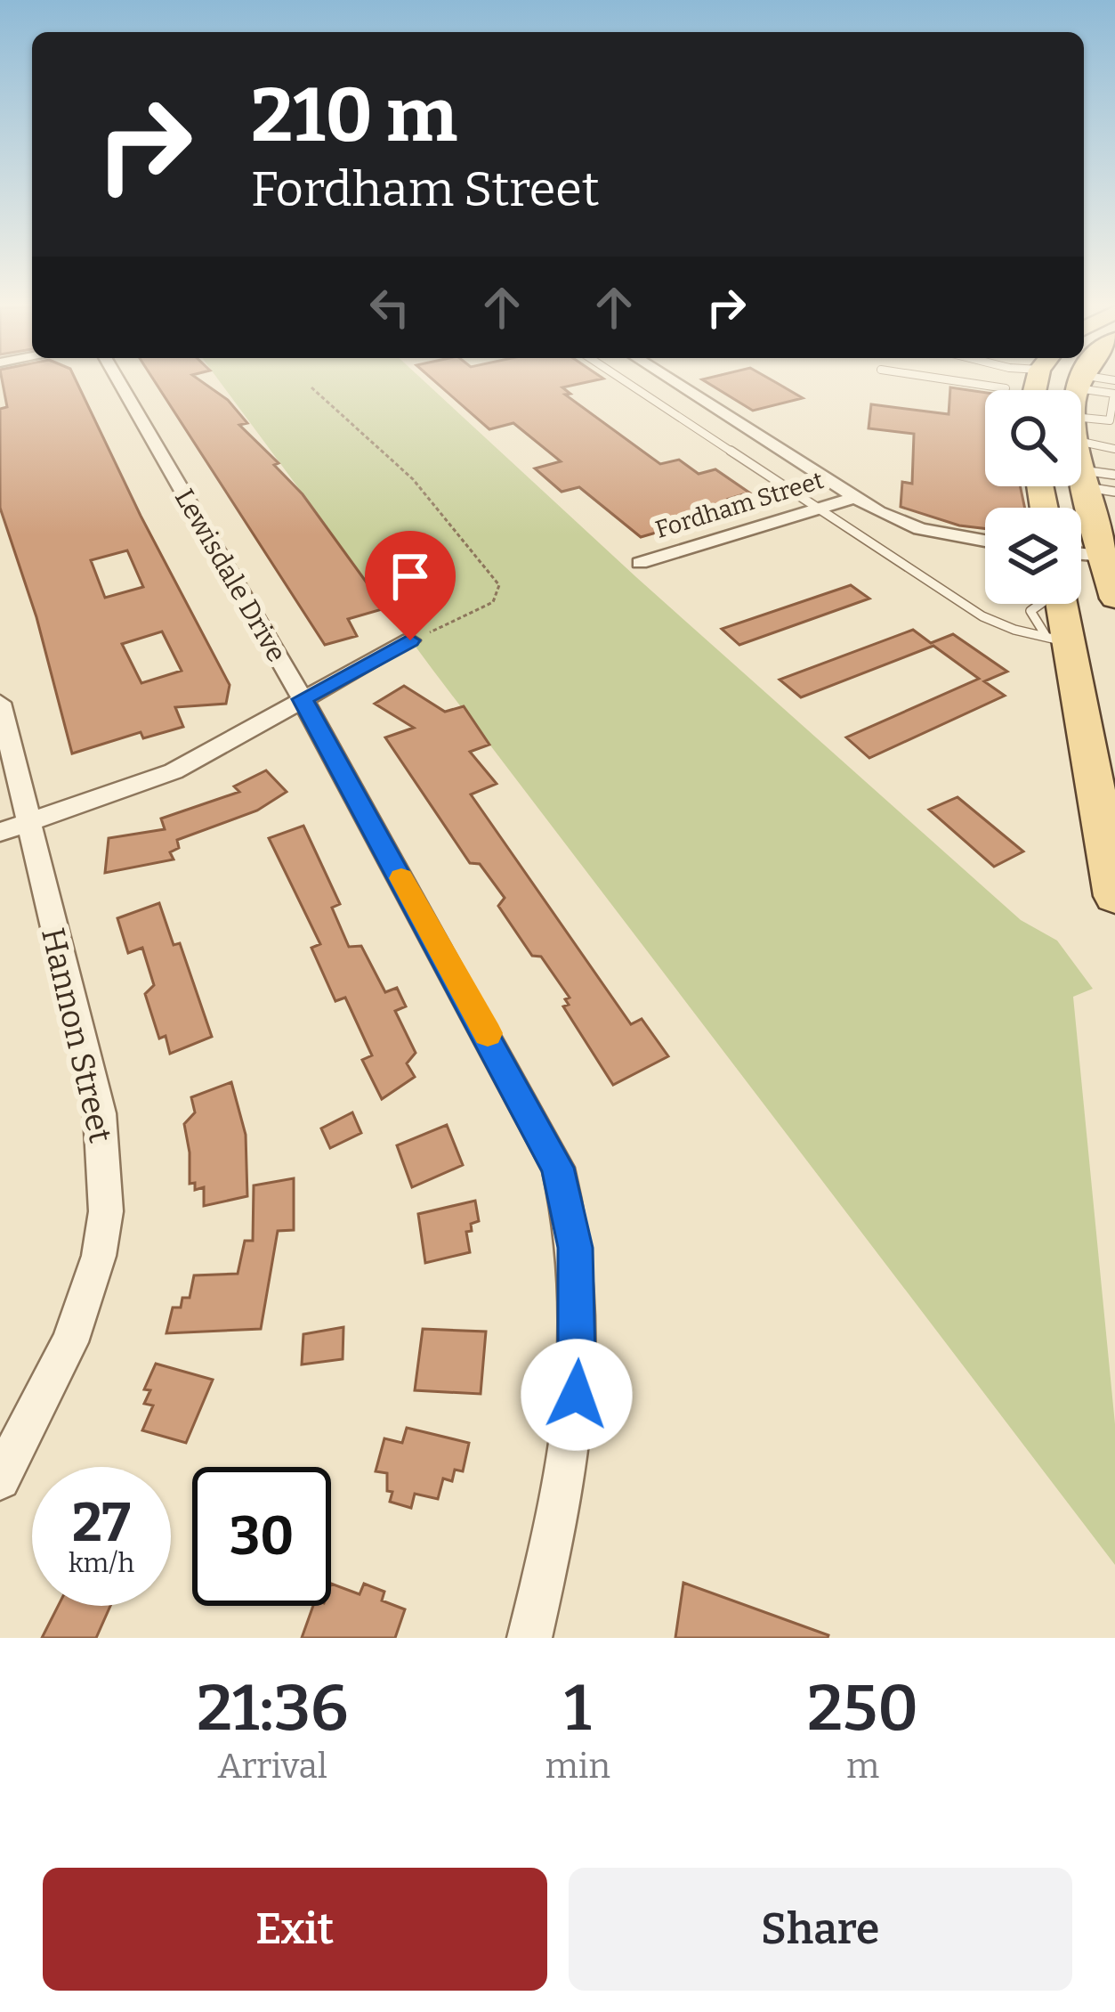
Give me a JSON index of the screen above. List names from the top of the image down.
{
  "streets": {
    "street": ["Fordham Street", "Lewisdale Drive", "Hannon Street"]
  },
  "page": {
    "turn": ["210 m", "Fordham Street"],
    "speed": "27 km/h",
    "limit": "30",
    "eta": [
      "21:36",
      "Arrival",
      "1",
      "min",
      "250",
      "m"
    ],
    "buttons": ["Exit", "Share"]
  }
}
